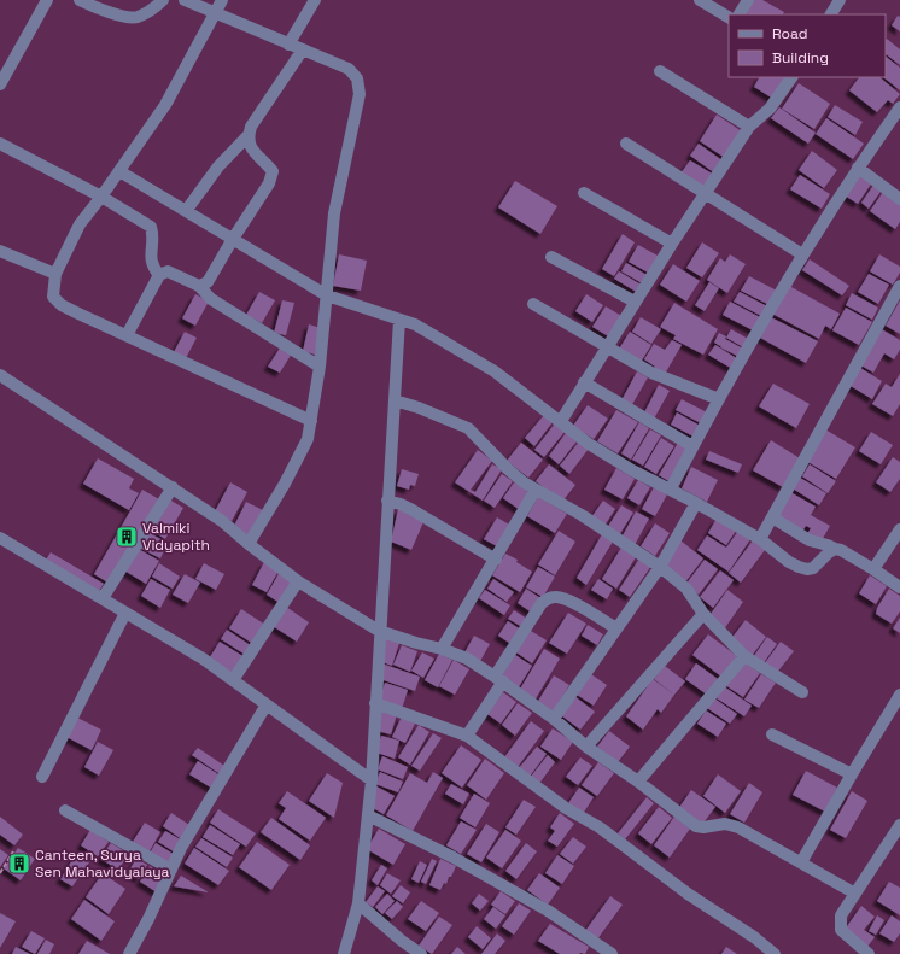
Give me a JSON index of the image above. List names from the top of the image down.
{
  "places": {
    "building": ["Valmiki Vidyapith", "Canteen, Surya Sen Mahavidyalaya"]
  },
  "legend": ["Road", "Building"]
}
